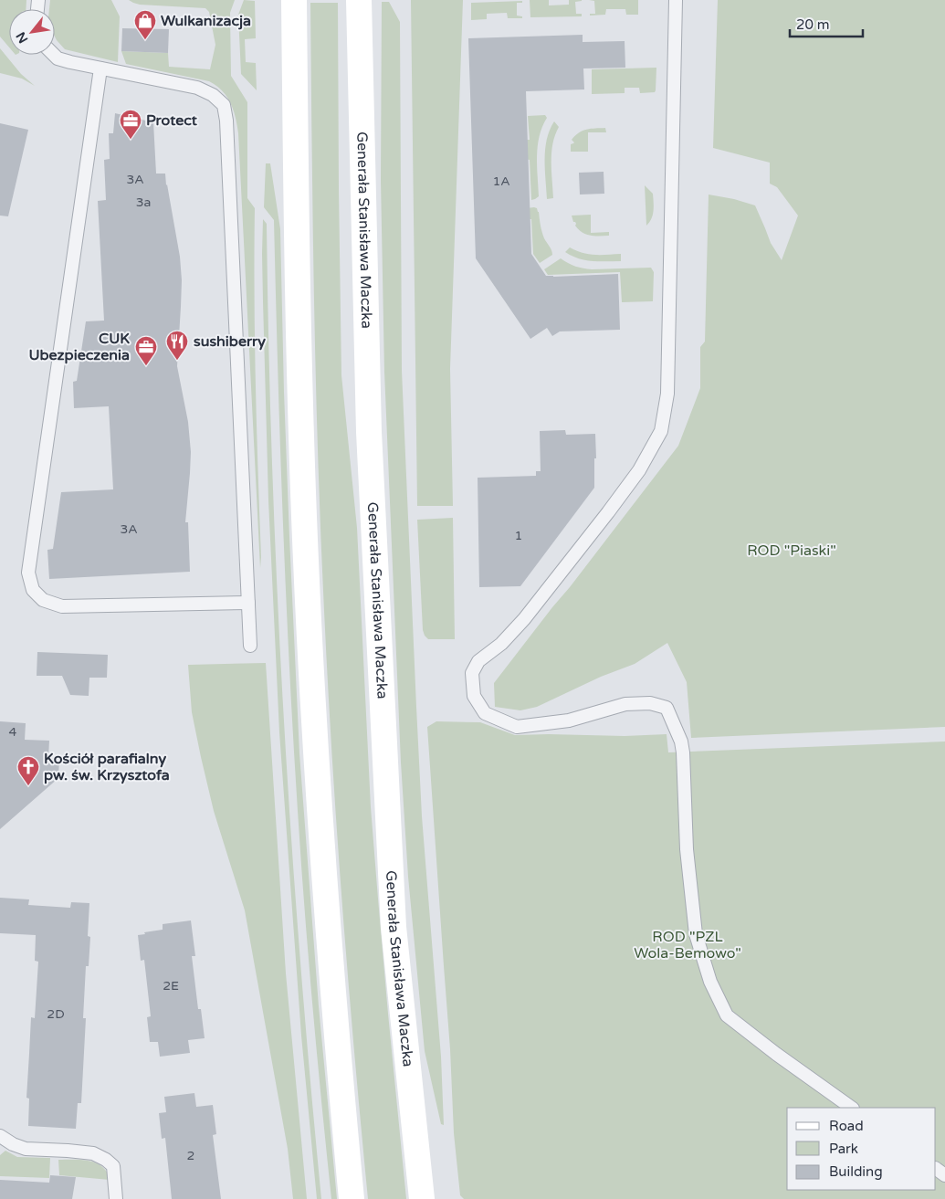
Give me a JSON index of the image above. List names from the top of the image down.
{
  "streets": {
    "main road": ["Generała Stanisława Maczka"]
  },
  "parks": ["ROD \"Piaski\"", "ROD \"PZL Wola-Bemowo\""],
  "places": {
    "shop": ["Wulkanizacja"],
    "office": ["Protect", "CUK Ubezpieczenia"],
    "restaurant": ["sushiberry"],
    "church": ["Kościół parafialny pw. św. Krzysztofa"]
  },
  "house_numbers": [
    "3A",
    "1A",
    "3a",
    "3A",
    "1",
    "4",
    "2E",
    "2D",
    "2"
  ],
  "legend": ["Road", "Park", "Building"],
  "scale_bar": "20 m",
  "north": "bottom left"
}
